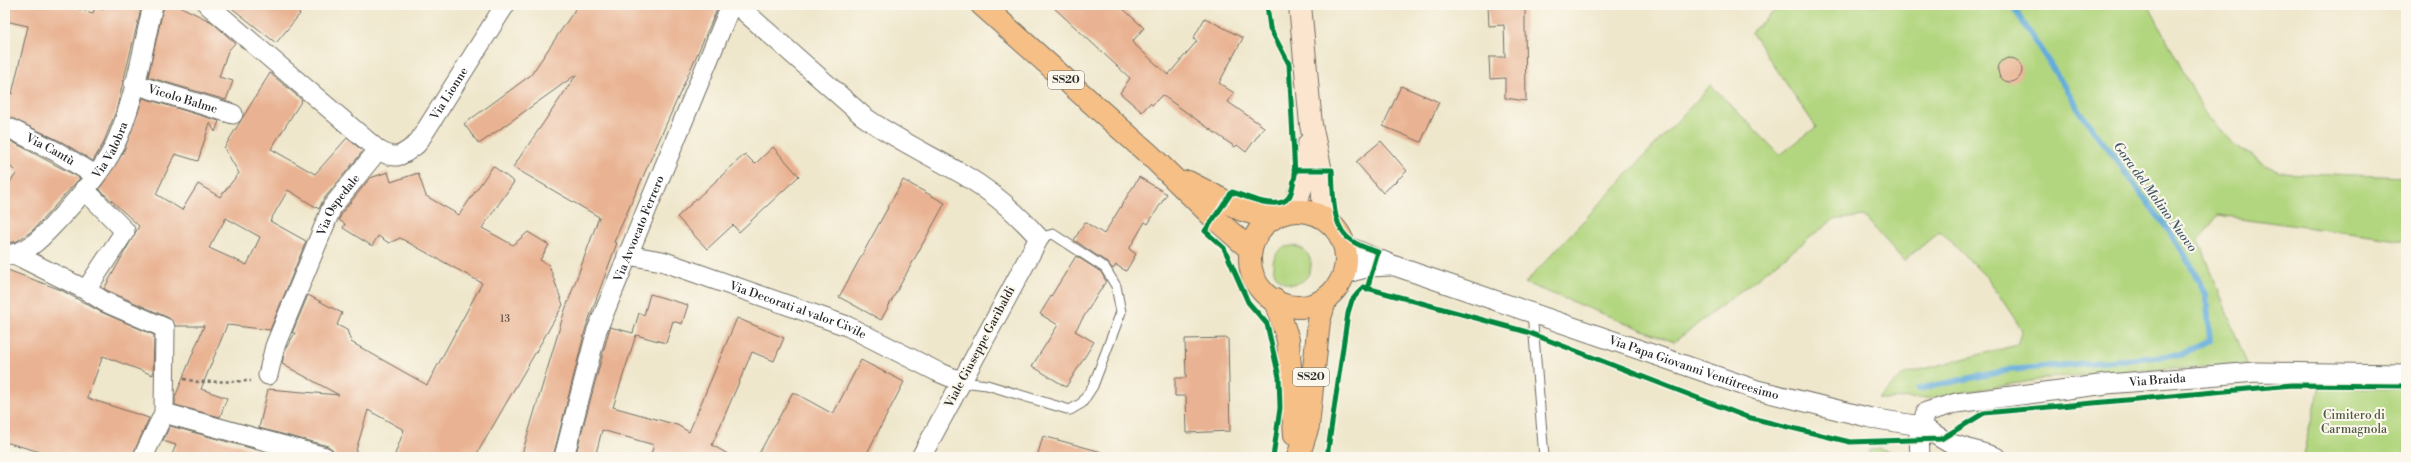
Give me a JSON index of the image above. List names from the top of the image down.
{
  "streets": {
    "main road": ["SS20"],
    "street": [
      "Via Lionne",
      "Vicolo Balme",
      "Via Valobra",
      "Via Cantù",
      "Via Ospedale",
      "Via Avvocato Ferrero",
      "Via Decorati al valor Civile",
      "Viale Giuseppe Garibaldi",
      "Via Papa Giovanni Ventitreesimo",
      "Via Braida"
    ]
  },
  "crossings": [
    ["SS20", "Via Papa Giovanni Ventitreesimo"],
    ["Via Lionne", "Via Ospedale"],
    ["Vicolo Balme", "Via Valobra"],
    ["Via Valobra", "Via Cantù"],
    ["Via Avvocato Ferrero", "Via Decorati al valor Civile"],
    ["Via Decorati al valor Civile", "Viale Giuseppe Garibaldi"],
    ["Via Papa Giovanni Ventitreesimo", "Via Braida"]
  ],
  "water": ["Gora del Molino Nuovo"],
  "parks": ["Cimitero di Carmagnola"],
  "house_numbers": ["13"]
}
